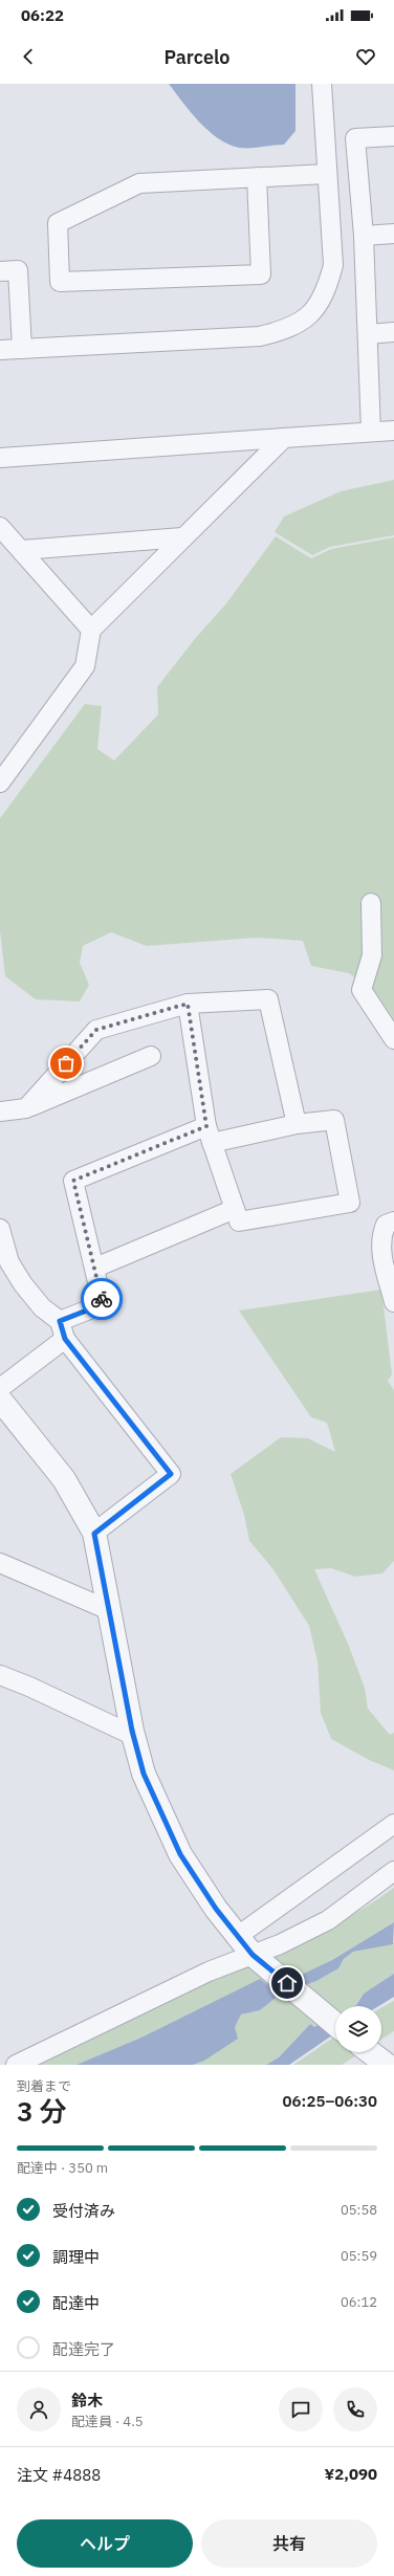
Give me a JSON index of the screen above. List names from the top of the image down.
{
  "page": {
    "status": "06:22",
    "header": "Parcelo",
    "heading": ["3 分", "到着まで", "06:25–06:30"],
    "panel": [
      "鈴木",
      "配達員 · 4.5",
      "注文 #4888",
      "¥2,090"
    ],
    "bar": "配達中 · 350 m",
    "list": [
      ["受付済み", "05:58"],
      ["調理中", "05:59"],
      ["配達中", "06:12"],
      "配達完了"
    ],
    "buttons": ["ヘルプ", "共有"]
  }
}
